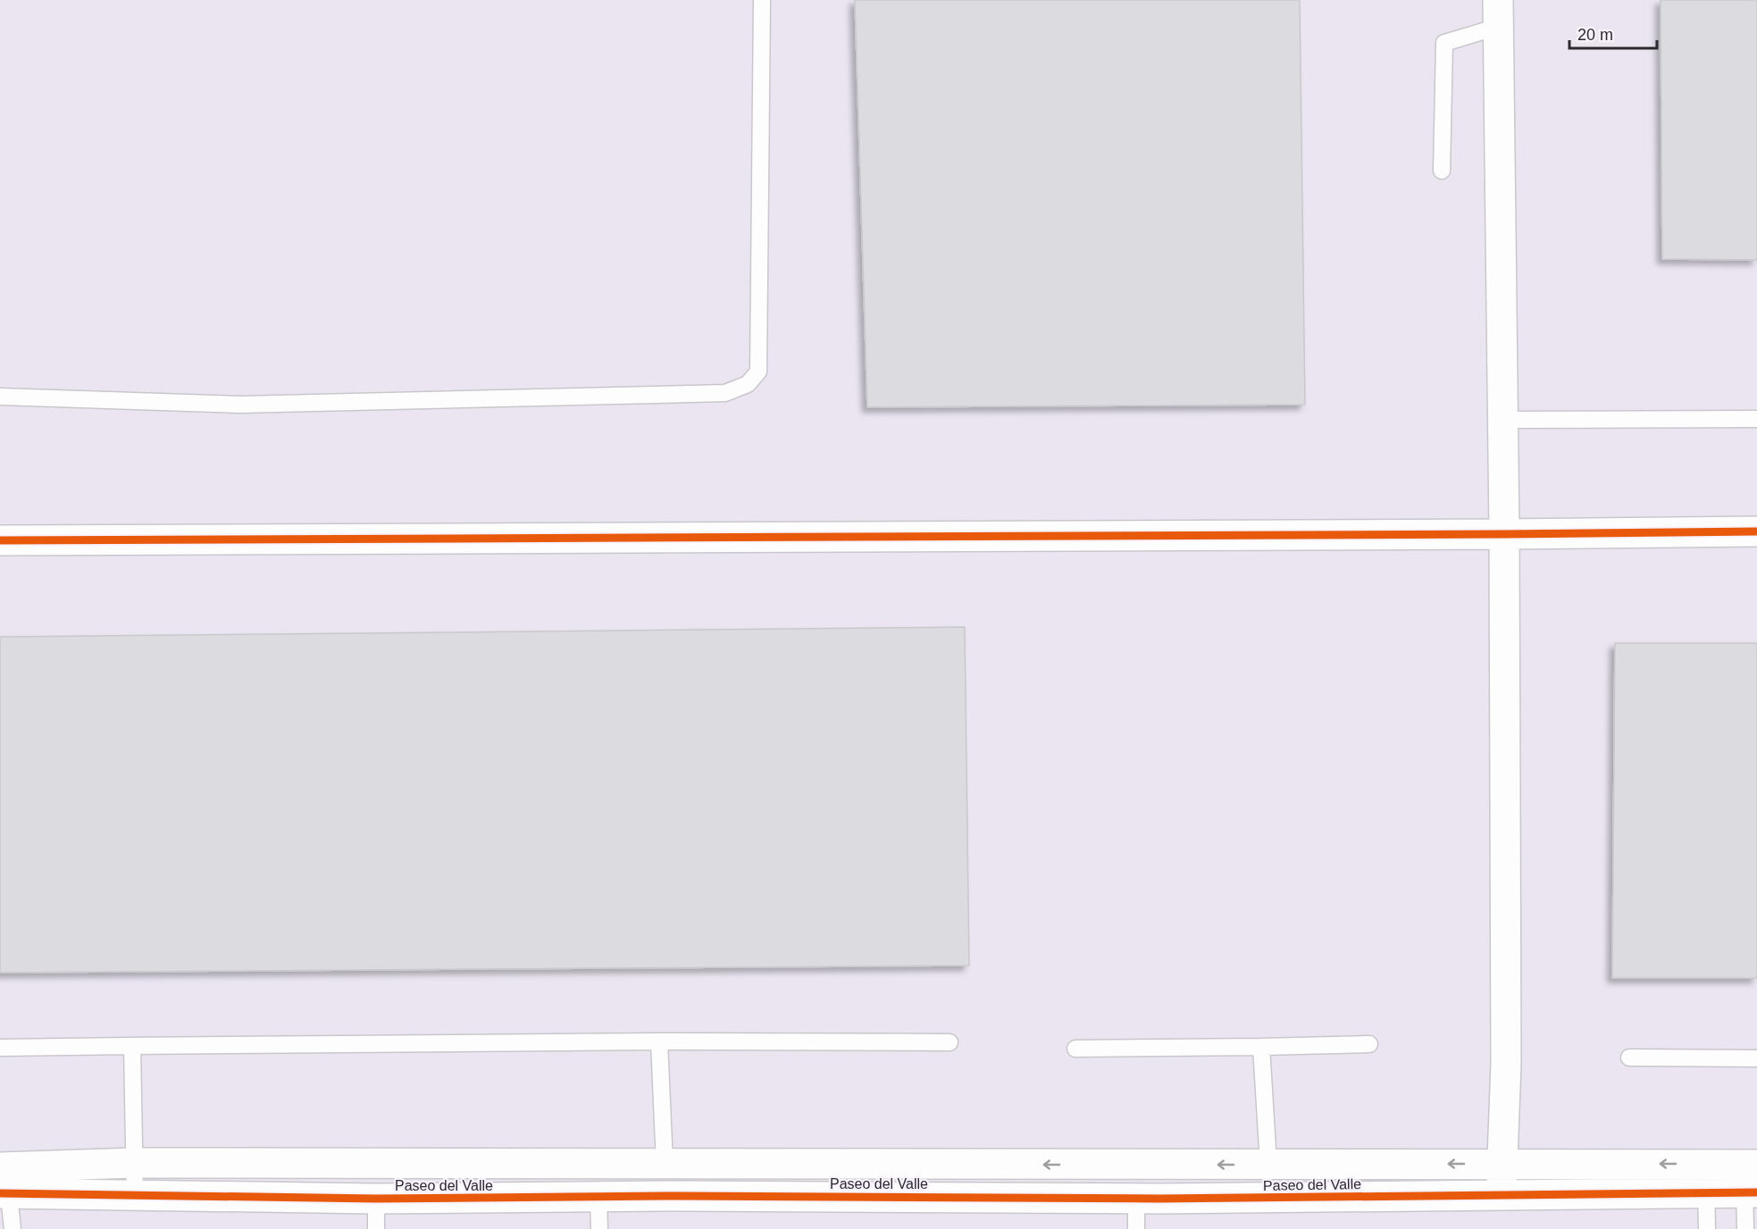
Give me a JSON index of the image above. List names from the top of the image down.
{
  "streets": {
    "street": ["Paseo del Valle"]
  },
  "scale_bar": "20 m"
}
